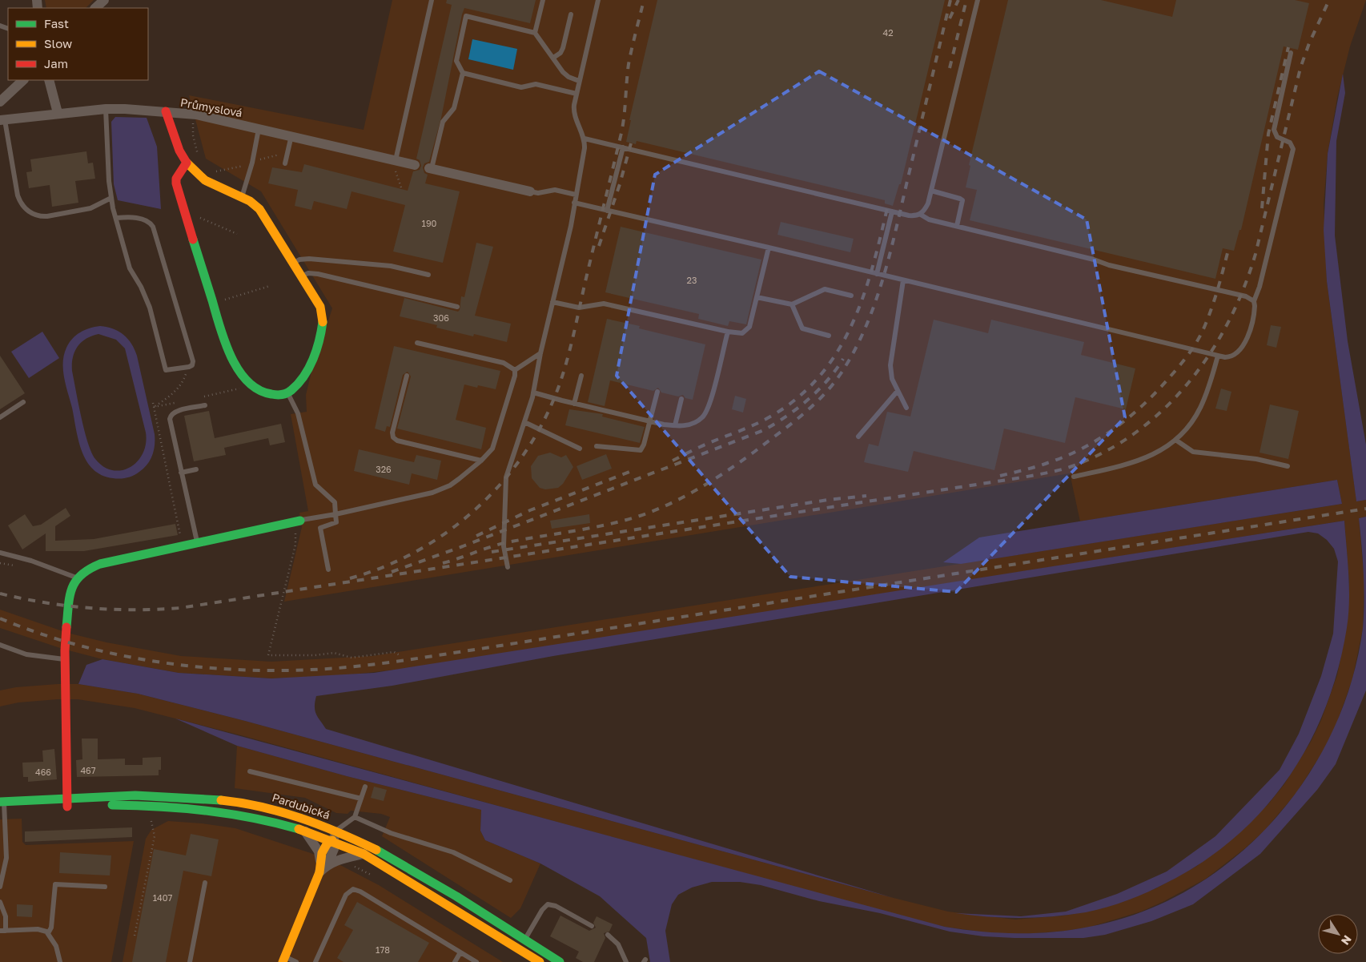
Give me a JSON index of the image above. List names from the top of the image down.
{
  "streets": {
    "street": ["Průmyslová", "Pardubická"]
  },
  "house_numbers": [
    "42",
    "190",
    "23",
    "306",
    "326",
    "467",
    "466",
    "1407",
    "178"
  ],
  "legend": ["Fast", "Slow", "Jam"],
  "north": "bottom right"
}
